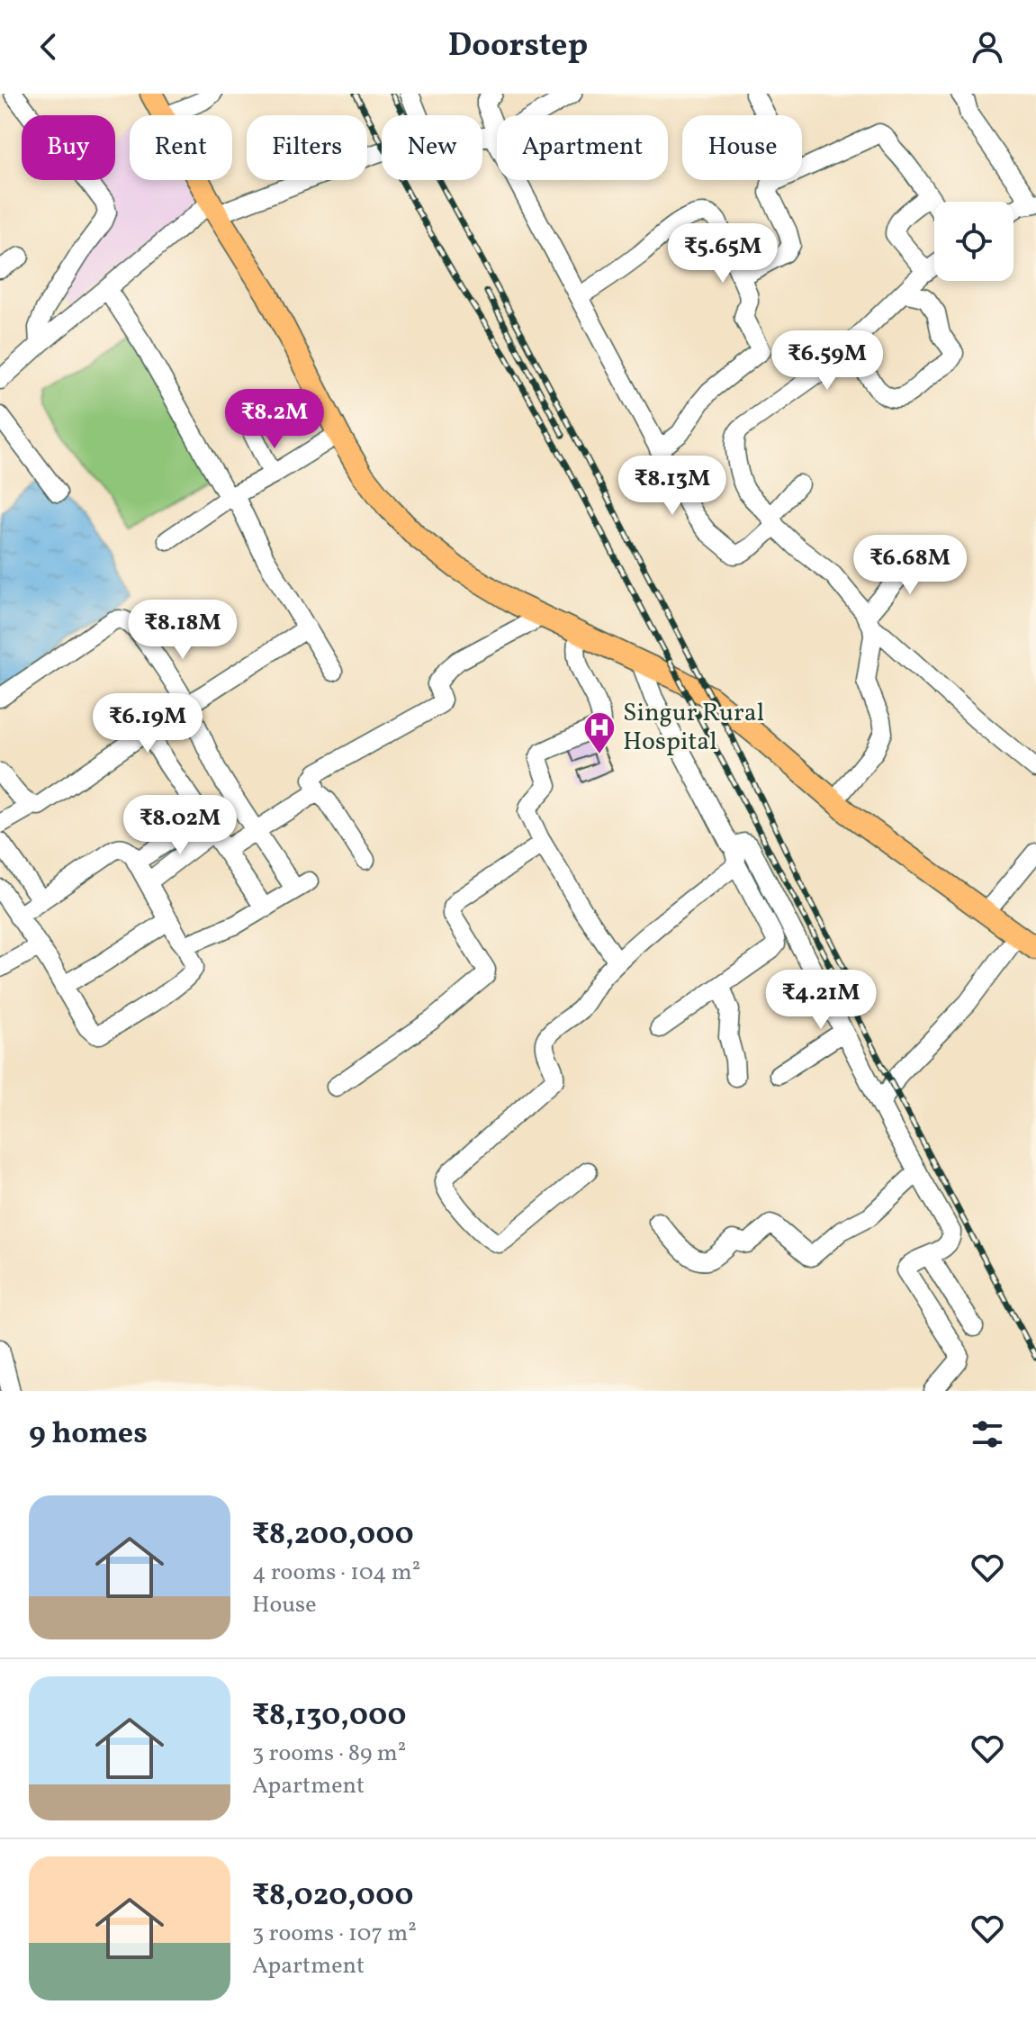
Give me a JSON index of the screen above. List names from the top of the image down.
{
  "places": {
    "hospital": ["Singur Rural Hospital"]
  },
  "page": {
    "header": "Doorstep",
    "chip": [
      "Buy",
      "Rent",
      "Filters",
      "New",
      "Apartment",
      "House"
    ],
    "price": [
      "₹5.65M",
      "₹6.59M",
      "₹8.2M",
      "₹8.13M",
      "₹6.68M",
      "₹8.18M",
      "₹6.19M",
      "₹8.02M",
      "₹4.21M"
    ],
    "heading": "9 homes",
    "list": [
      {
        "name": "₹8,200,000",
        "note": "4 rooms · 104 m² · House"
      },
      {
        "name": "₹8,130,000",
        "note": "3 rooms · 89 m² · Apartment"
      },
      {
        "name": "₹8,020,000",
        "note": "3 rooms · 107 m² · Apartment"
      }
    ]
  }
}
